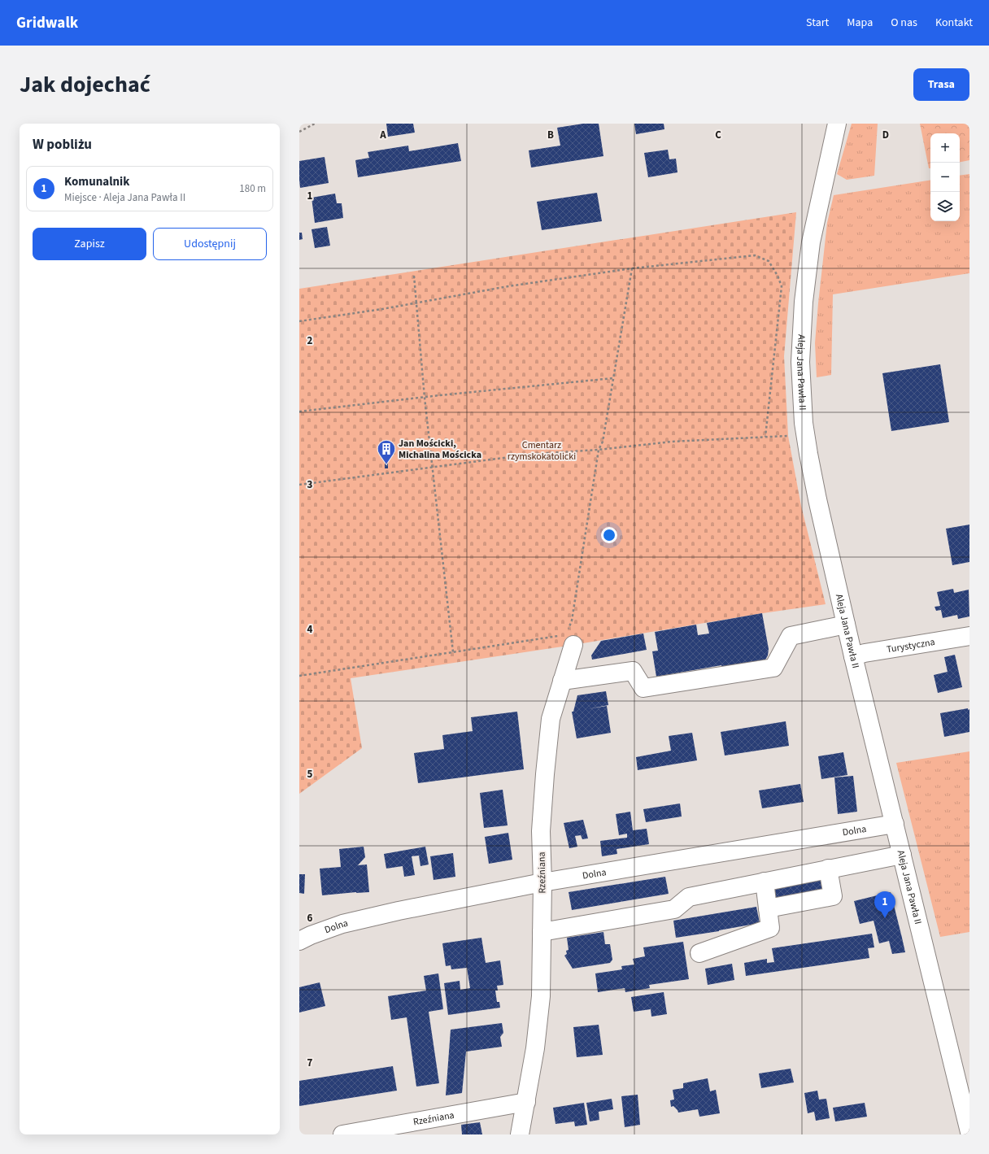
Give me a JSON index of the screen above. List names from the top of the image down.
{
  "streets": {
    "street": [
      "Aleja Jana Pawła II",
      "Turystyczna",
      "Dolna",
      "Rzeźniana"
    ]
  },
  "crossings": [
    ["Aleja Jana Pawła II", "Turystyczna"],
    ["Aleja Jana Pawła II", "Dolna"],
    ["Dolna", "Rzeźniana"]
  ],
  "parks": ["Cmentarz rzymskokatolicki"],
  "places": {
    "building": ["Jan Mościcki, Michalina Mościcka"]
  },
  "page": {
    "header": "Gridwalk",
    "nav": [
      "Start",
      "Mapa",
      "O nas",
      "Kontakt"
    ],
    "title": "Jak dojechać",
    "buttons": [
      "Trasa",
      ["Zapisz", "Udostępnij"]
    ],
    "heading": "W pobliżu",
    "map_buttons": ["+", "−"],
    "list": [
      {
        "mark": "1",
        "name": "Komunalnik",
        "note": "Miejsce · Aleja Jana Pawła II",
        "value": "180 m"
      }
    ],
    "pins": "1"
  },
  "grid": {
    "columns": [
      "A",
      "B",
      "C",
      "D"
    ],
    "rows": [
      "1",
      "2",
      "3",
      "4",
      "5",
      "6",
      "7"
    ]
  }
}
